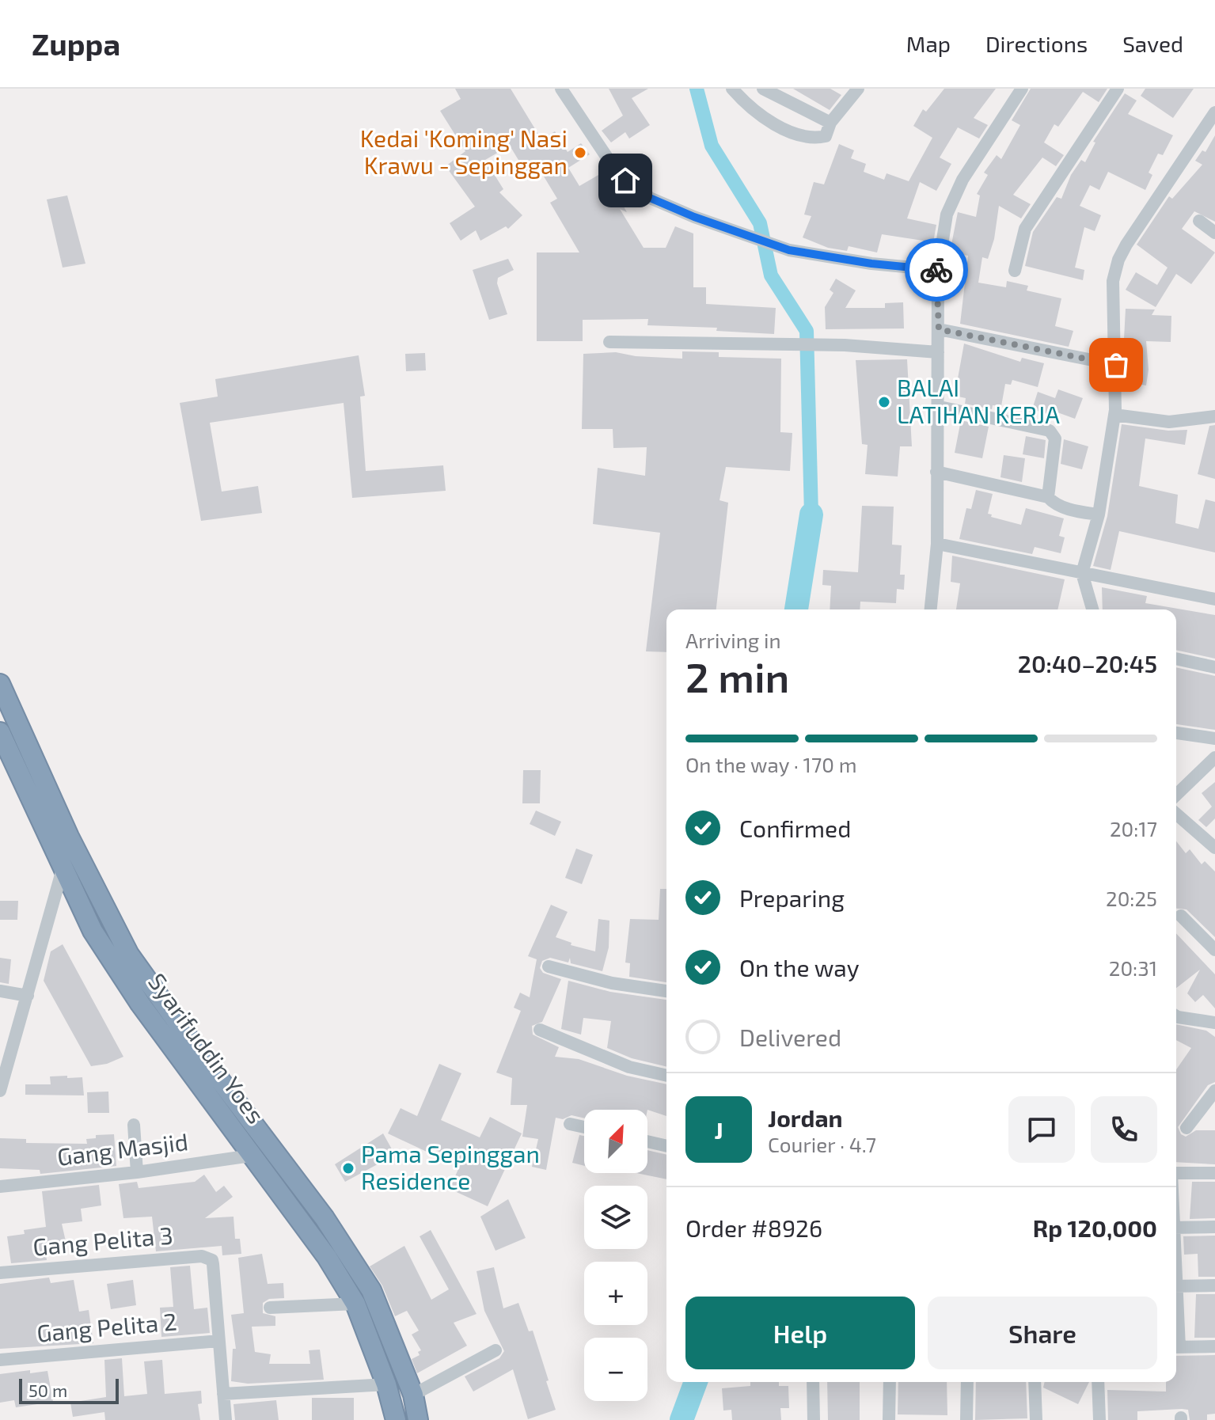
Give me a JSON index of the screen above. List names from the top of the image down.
{
  "streets": {
    "highway": ["Syarifuddin Yoes"],
    "street": ["Gang Masjid", "Gang Pelita 3", "Gang Pelita 2"]
  },
  "crossings": [
    ["Syarifuddin Yoes", "Gang Masjid"],
    ["Gang Pelita 3", "Gang Pelita 2"]
  ],
  "places": ["Kedai 'Koming' Nasi Krawu - Sepinggan", "BALAI LATIHAN KERJA", "Pama Sepinggan Residence"],
  "scale_bar": "50 m",
  "north": "top right",
  "page": {
    "header": "Zuppa",
    "nav": ["Map", "Directions", "Saved"],
    "heading": ["2 min", "Arriving in", "20:40–20:45"],
    "panel": [
      "Jordan",
      "Courier · 4.7",
      "Order #8926",
      "Rp 120,000"
    ],
    "bar": "On the way · 170 m",
    "list": [
      ["Confirmed", "20:17"],
      ["Preparing", "20:25"],
      ["On the way", "20:31"],
      "Delivered"
    ],
    "round": "J",
    "map_buttons": ["+", "−"],
    "buttons": ["Help", "Share"],
    "scale": "50 m"
  }
}
